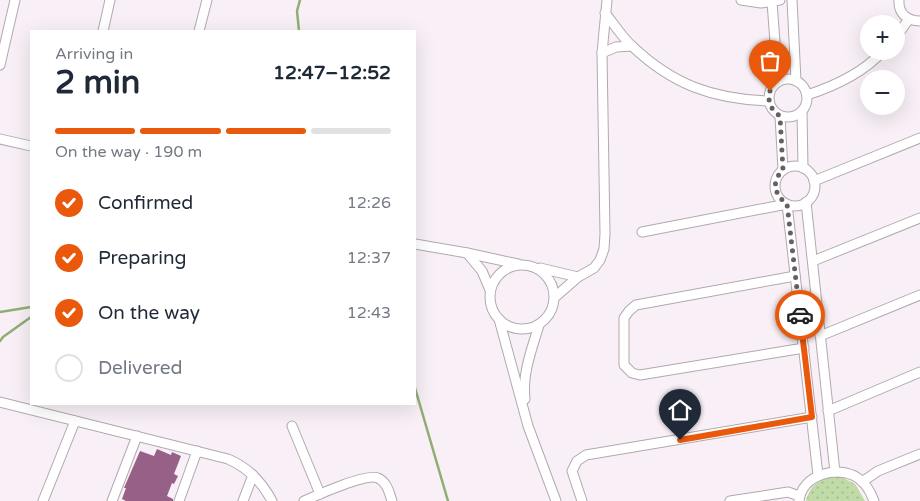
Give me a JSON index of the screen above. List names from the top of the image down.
{
  "page": {
    "map_buttons": ["+", "−"],
    "heading": ["2 min", "Arriving in", "12:47–12:52"],
    "bar": "On the way · 190 m",
    "list": [
      ["Confirmed", "12:26"],
      ["Preparing", "12:37"],
      ["On the way", "12:43"],
      "Delivered"
    ]
  }
}
